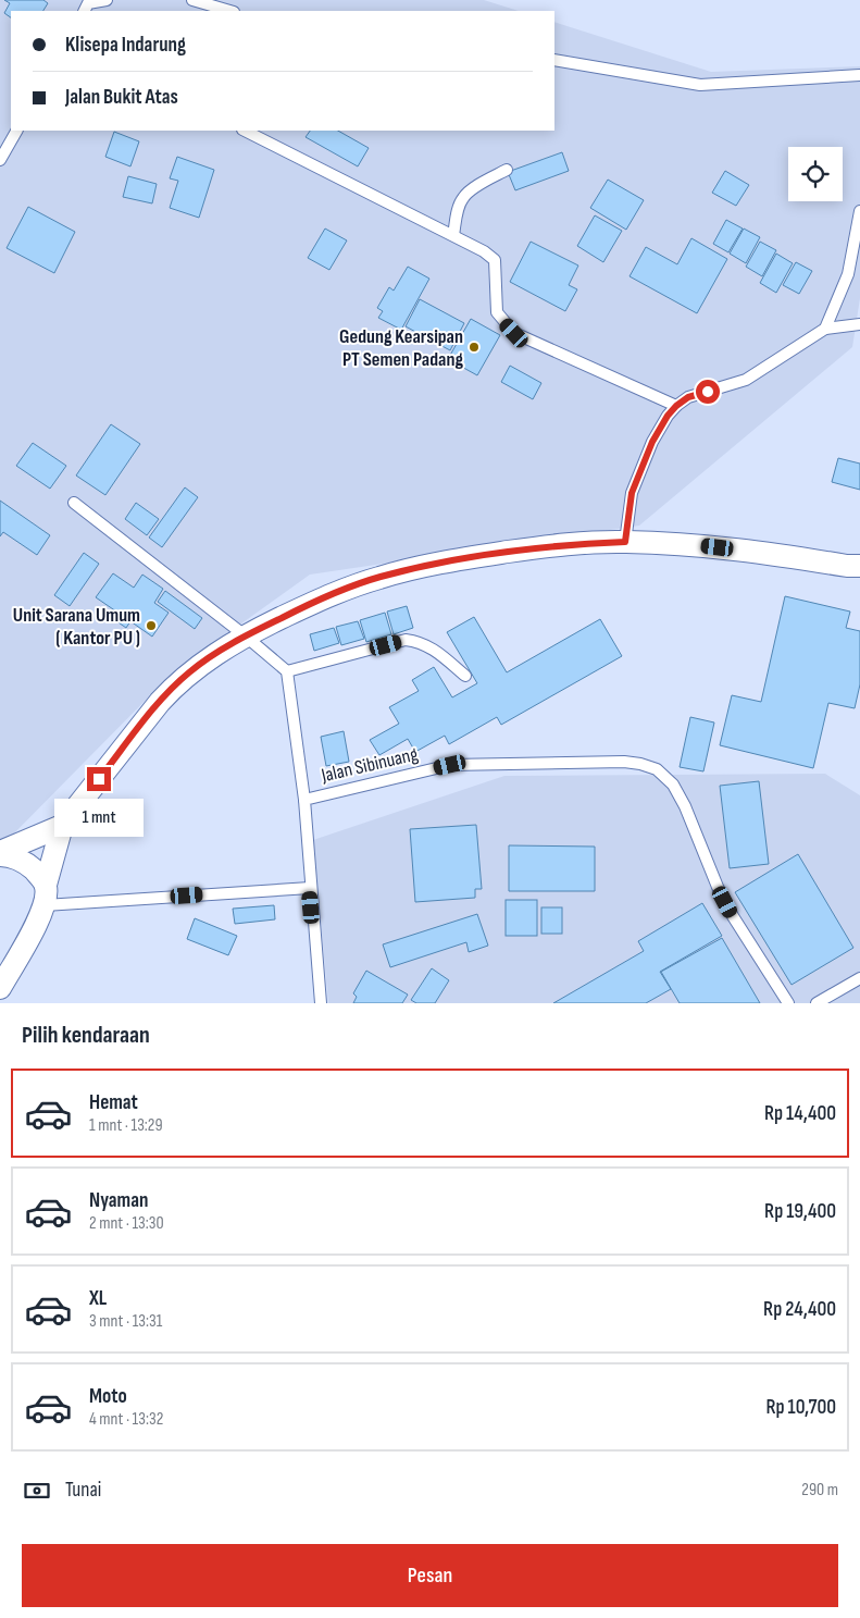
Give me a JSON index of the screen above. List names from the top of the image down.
{
  "streets": {
    "lane": ["Jalan Sibinuang"]
  },
  "places": ["Gedung Kearsipan PT Semen Padang", "Unit Sarana Umum ( Kantor PU )"],
  "page": {
    "banner": ["Klisepa Indarung", "Jalan Bukit Atas"],
    "bubble": "1 mnt",
    "heading": "Pilih kendaraan",
    "list": [
      {
        "name": "Hemat",
        "note": "1 mnt · 13:29",
        "value": "Rp 14,400"
      },
      {
        "name": "Nyaman",
        "note": "2 mnt · 13:30",
        "value": "Rp 19,400"
      },
      {
        "name": "XL",
        "note": "3 mnt · 13:31",
        "value": "Rp 24,400"
      },
      {
        "name": "Moto",
        "note": "4 mnt · 13:32",
        "value": "Rp 10,700"
      }
    ],
    "pay": ["Tunai", "290 m"],
    "buttons": "Pesan"
  }
}
